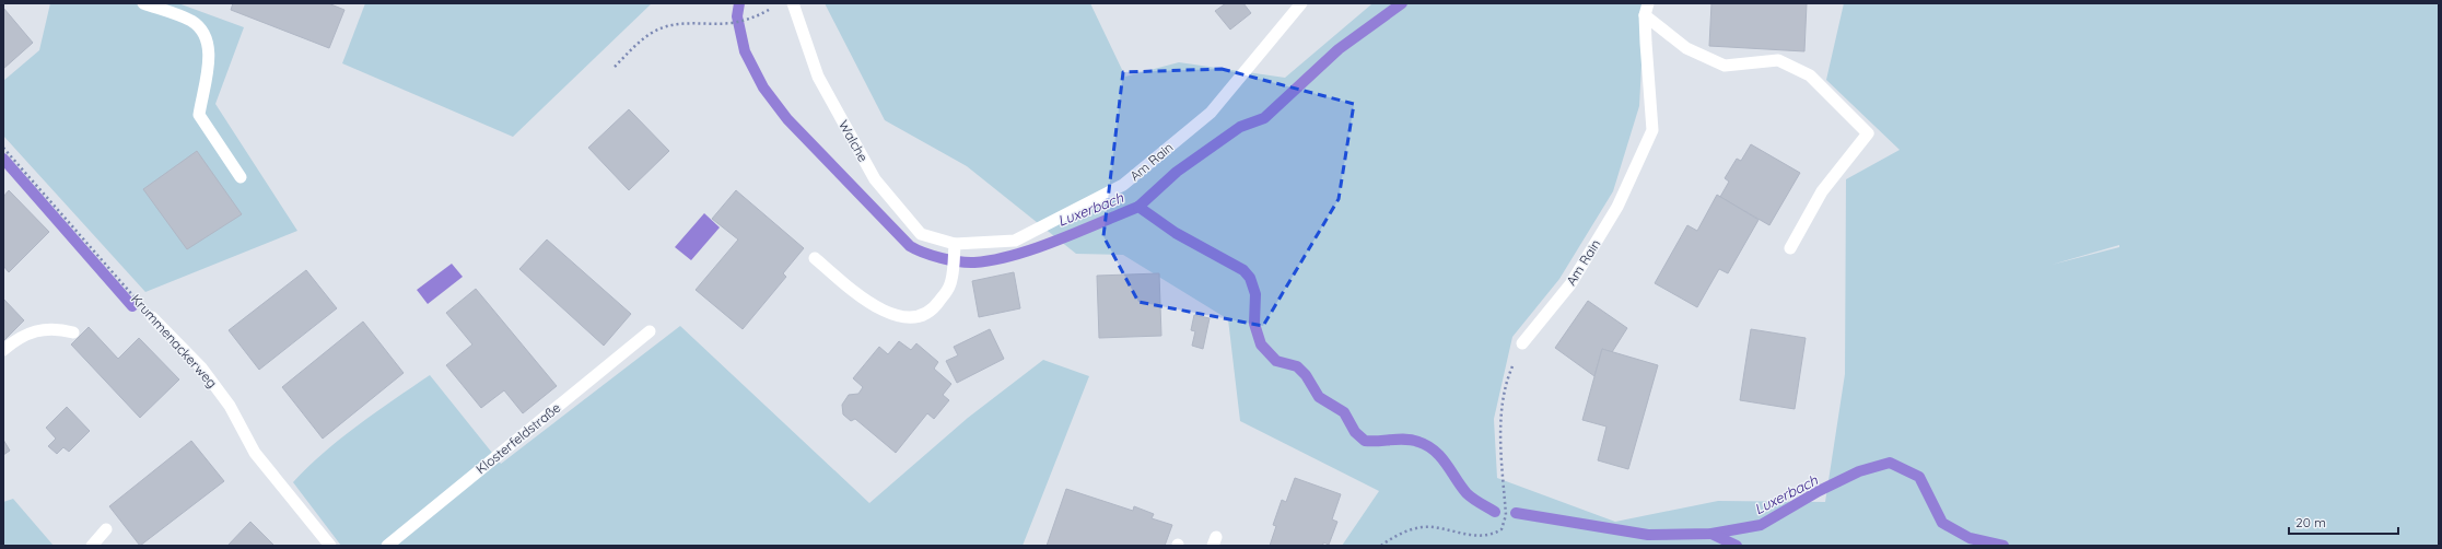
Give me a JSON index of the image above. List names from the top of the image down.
{
  "streets": {
    "street": [
      "Walche",
      "Am Rain",
      "Krummenackerweg",
      "Klosterfeldstraße"
    ]
  },
  "crossings": [
    ["Walche", "Am Rain"]
  ],
  "water": ["Luxerbach"],
  "scale_bar": "20 m"
}
